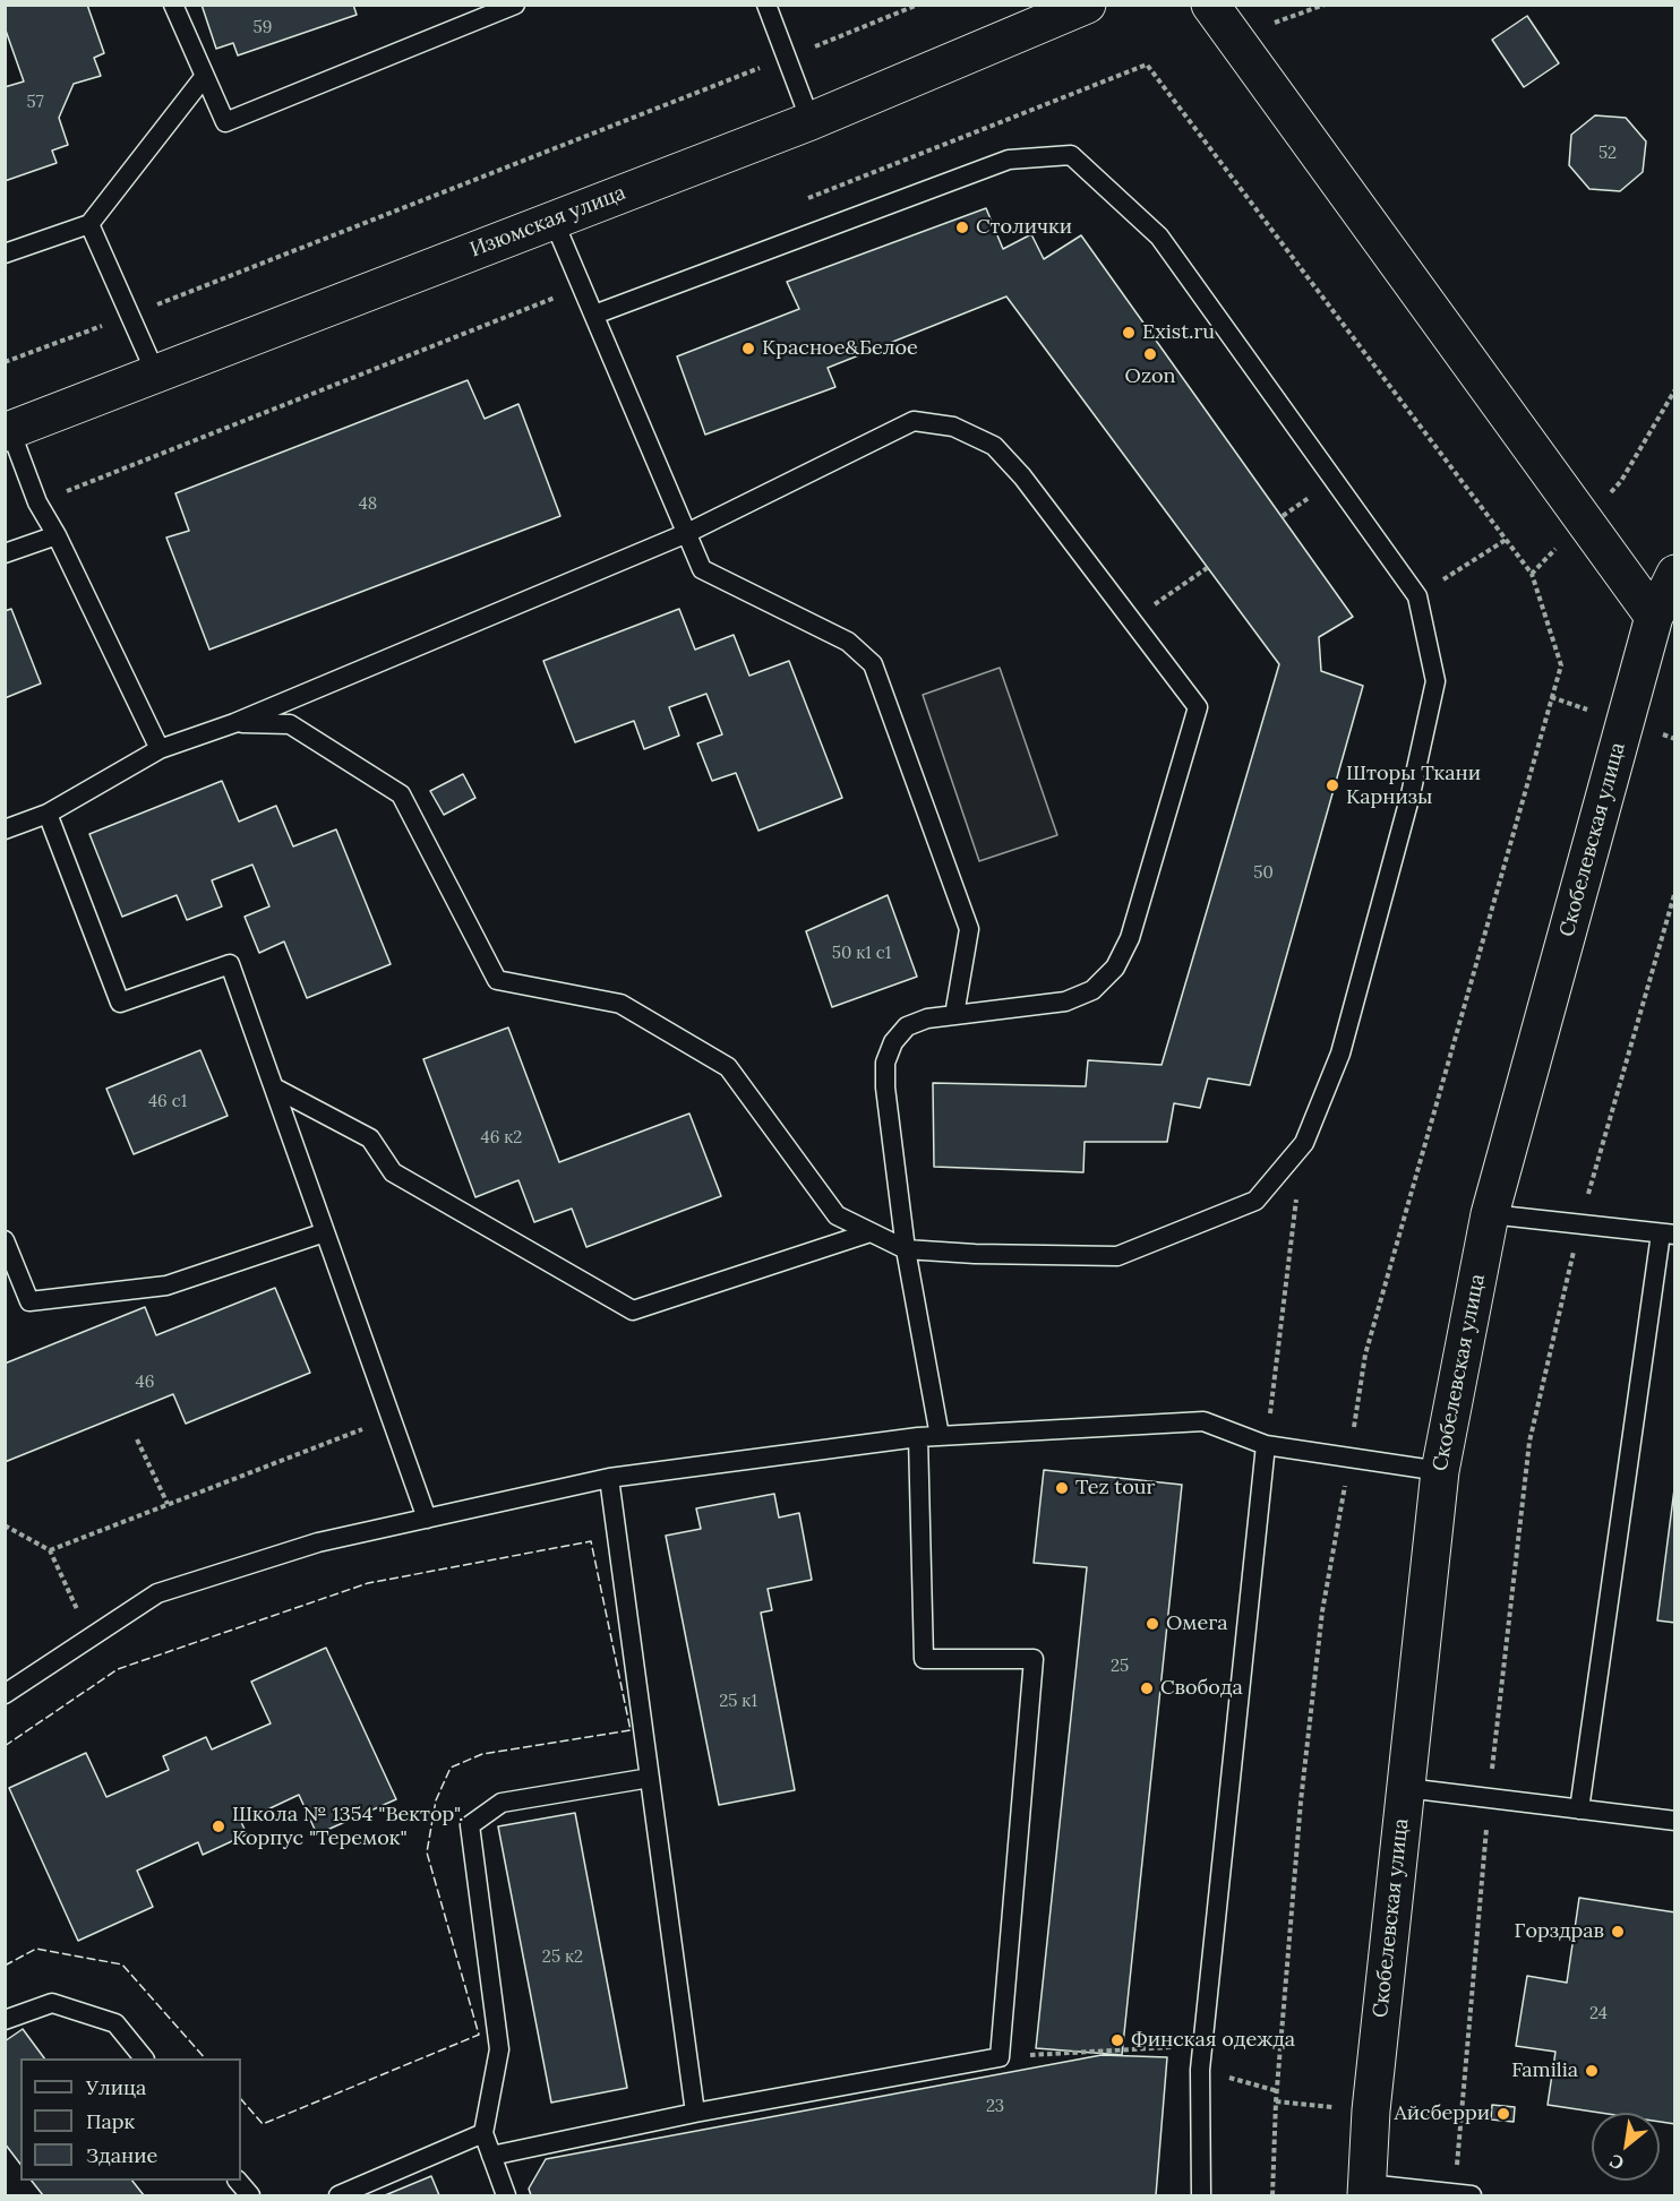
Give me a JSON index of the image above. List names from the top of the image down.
{
  "streets": {
    "street": ["Изюмская улица", "Скобелевская улица"]
  },
  "places": [
    "Столички",
    "Exist.ru",
    "Красное&Белое",
    "Ozon",
    "Шторы Ткани Карнизы",
    "Tez tour",
    "Омега",
    "Свобода",
    "Школа № 1354 \"Вектор\". Корпус \"Теремок\"",
    "Горздрав",
    "Финская одежда",
    "Familia",
    "Айсберри"
  ],
  "house_numbers": [
    "59",
    "57",
    "52",
    "48",
    "50",
    "50 к1 с1",
    "46 с1",
    "46 к2",
    "46",
    "25",
    "25 к1",
    "25 к2",
    "24",
    "23"
  ],
  "legend": ["Улица", "Парк", "Здание"],
  "north": "bottom left"
}
